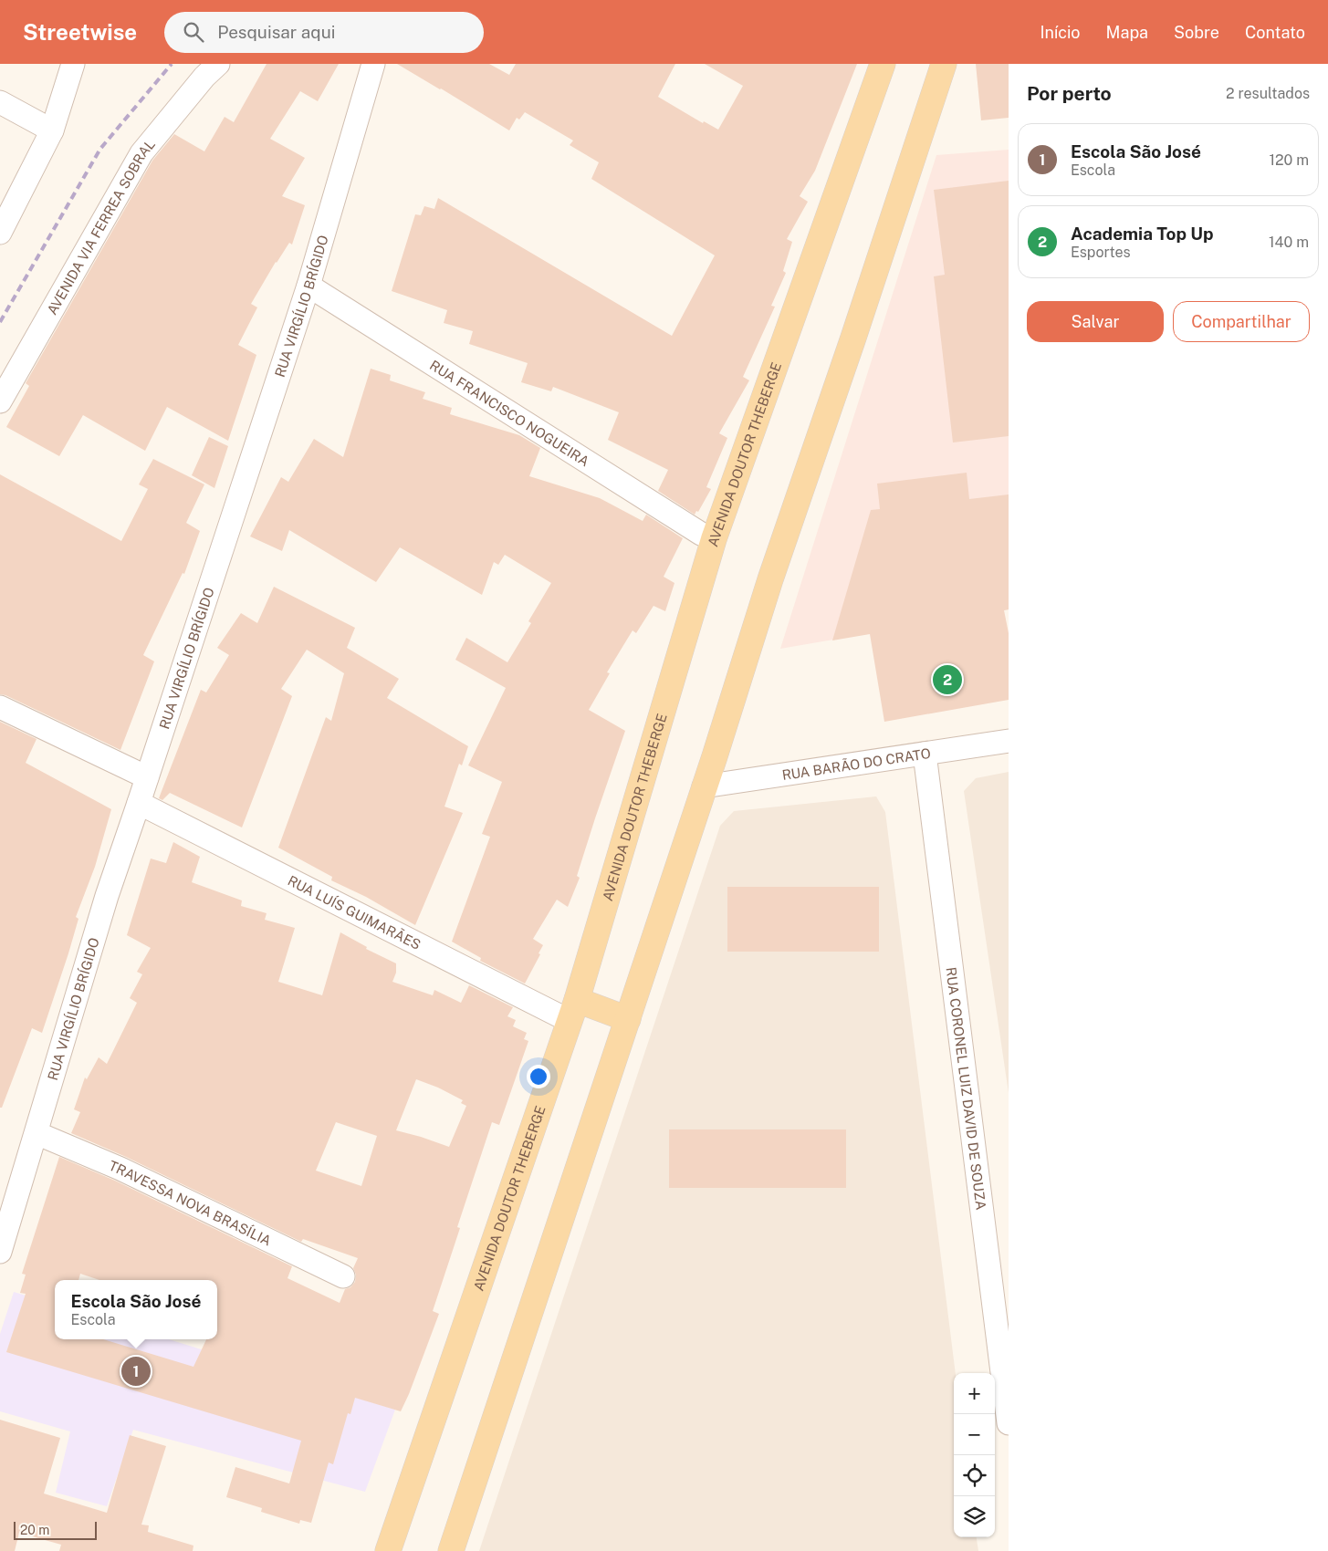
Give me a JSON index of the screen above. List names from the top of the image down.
{
  "streets": {
    "main road": ["AVENIDA DOUTOR THEBERGE"],
    "street": [
      "AVENIDA VIA FERREA SOBRAL",
      "RUA VIRGÍLIO BRÍGIDO",
      "RUA FRANCISCO NOGUEIRA",
      "RUA BARÃO DO CRATO",
      "RUA LUÍS GUIMARÃES",
      "RUA CORONEL LUIZ DAVID DE SOUZA",
      "TRAVESSA NOVA BRASÍLIA"
    ]
  },
  "crossings": [
    ["RUA VIRGÍLIO BRÍGIDO", "RUA FRANCISCO NOGUEIRA"],
    ["RUA VIRGÍLIO BRÍGIDO", "RUA LUÍS GUIMARÃES"],
    ["RUA VIRGÍLIO BRÍGIDO", "TRAVESSA NOVA BRASÍLIA"],
    ["RUA FRANCISCO NOGUEIRA", "AVENIDA DOUTOR THEBERGE"],
    ["AVENIDA DOUTOR THEBERGE", "RUA LUÍS GUIMARÃES"],
    ["RUA BARÃO DO CRATO", "RUA CORONEL LUIZ DAVID DE SOUZA"]
  ],
  "scale_bar": "20 m",
  "page": {
    "header": "Streetwise",
    "search": "Pesquisar aqui",
    "nav": [
      "Início",
      "Mapa",
      "Sobre",
      "Contato"
    ],
    "heading": ["Por perto", "2 resultados"],
    "list": [
      {
        "mark": "1",
        "name": "Escola São José",
        "note": "Escola",
        "value": "120 m"
      },
      {
        "mark": "2",
        "name": "Academia Top Up",
        "note": "Esportes",
        "value": "140 m"
      }
    ],
    "buttons": ["Salvar", "Compartilhar"],
    "pins": ["2", "1"],
    "popup": ["Escola São José", "Escola"],
    "map_buttons": ["+", "−"],
    "scale": "20 m"
  }
}
